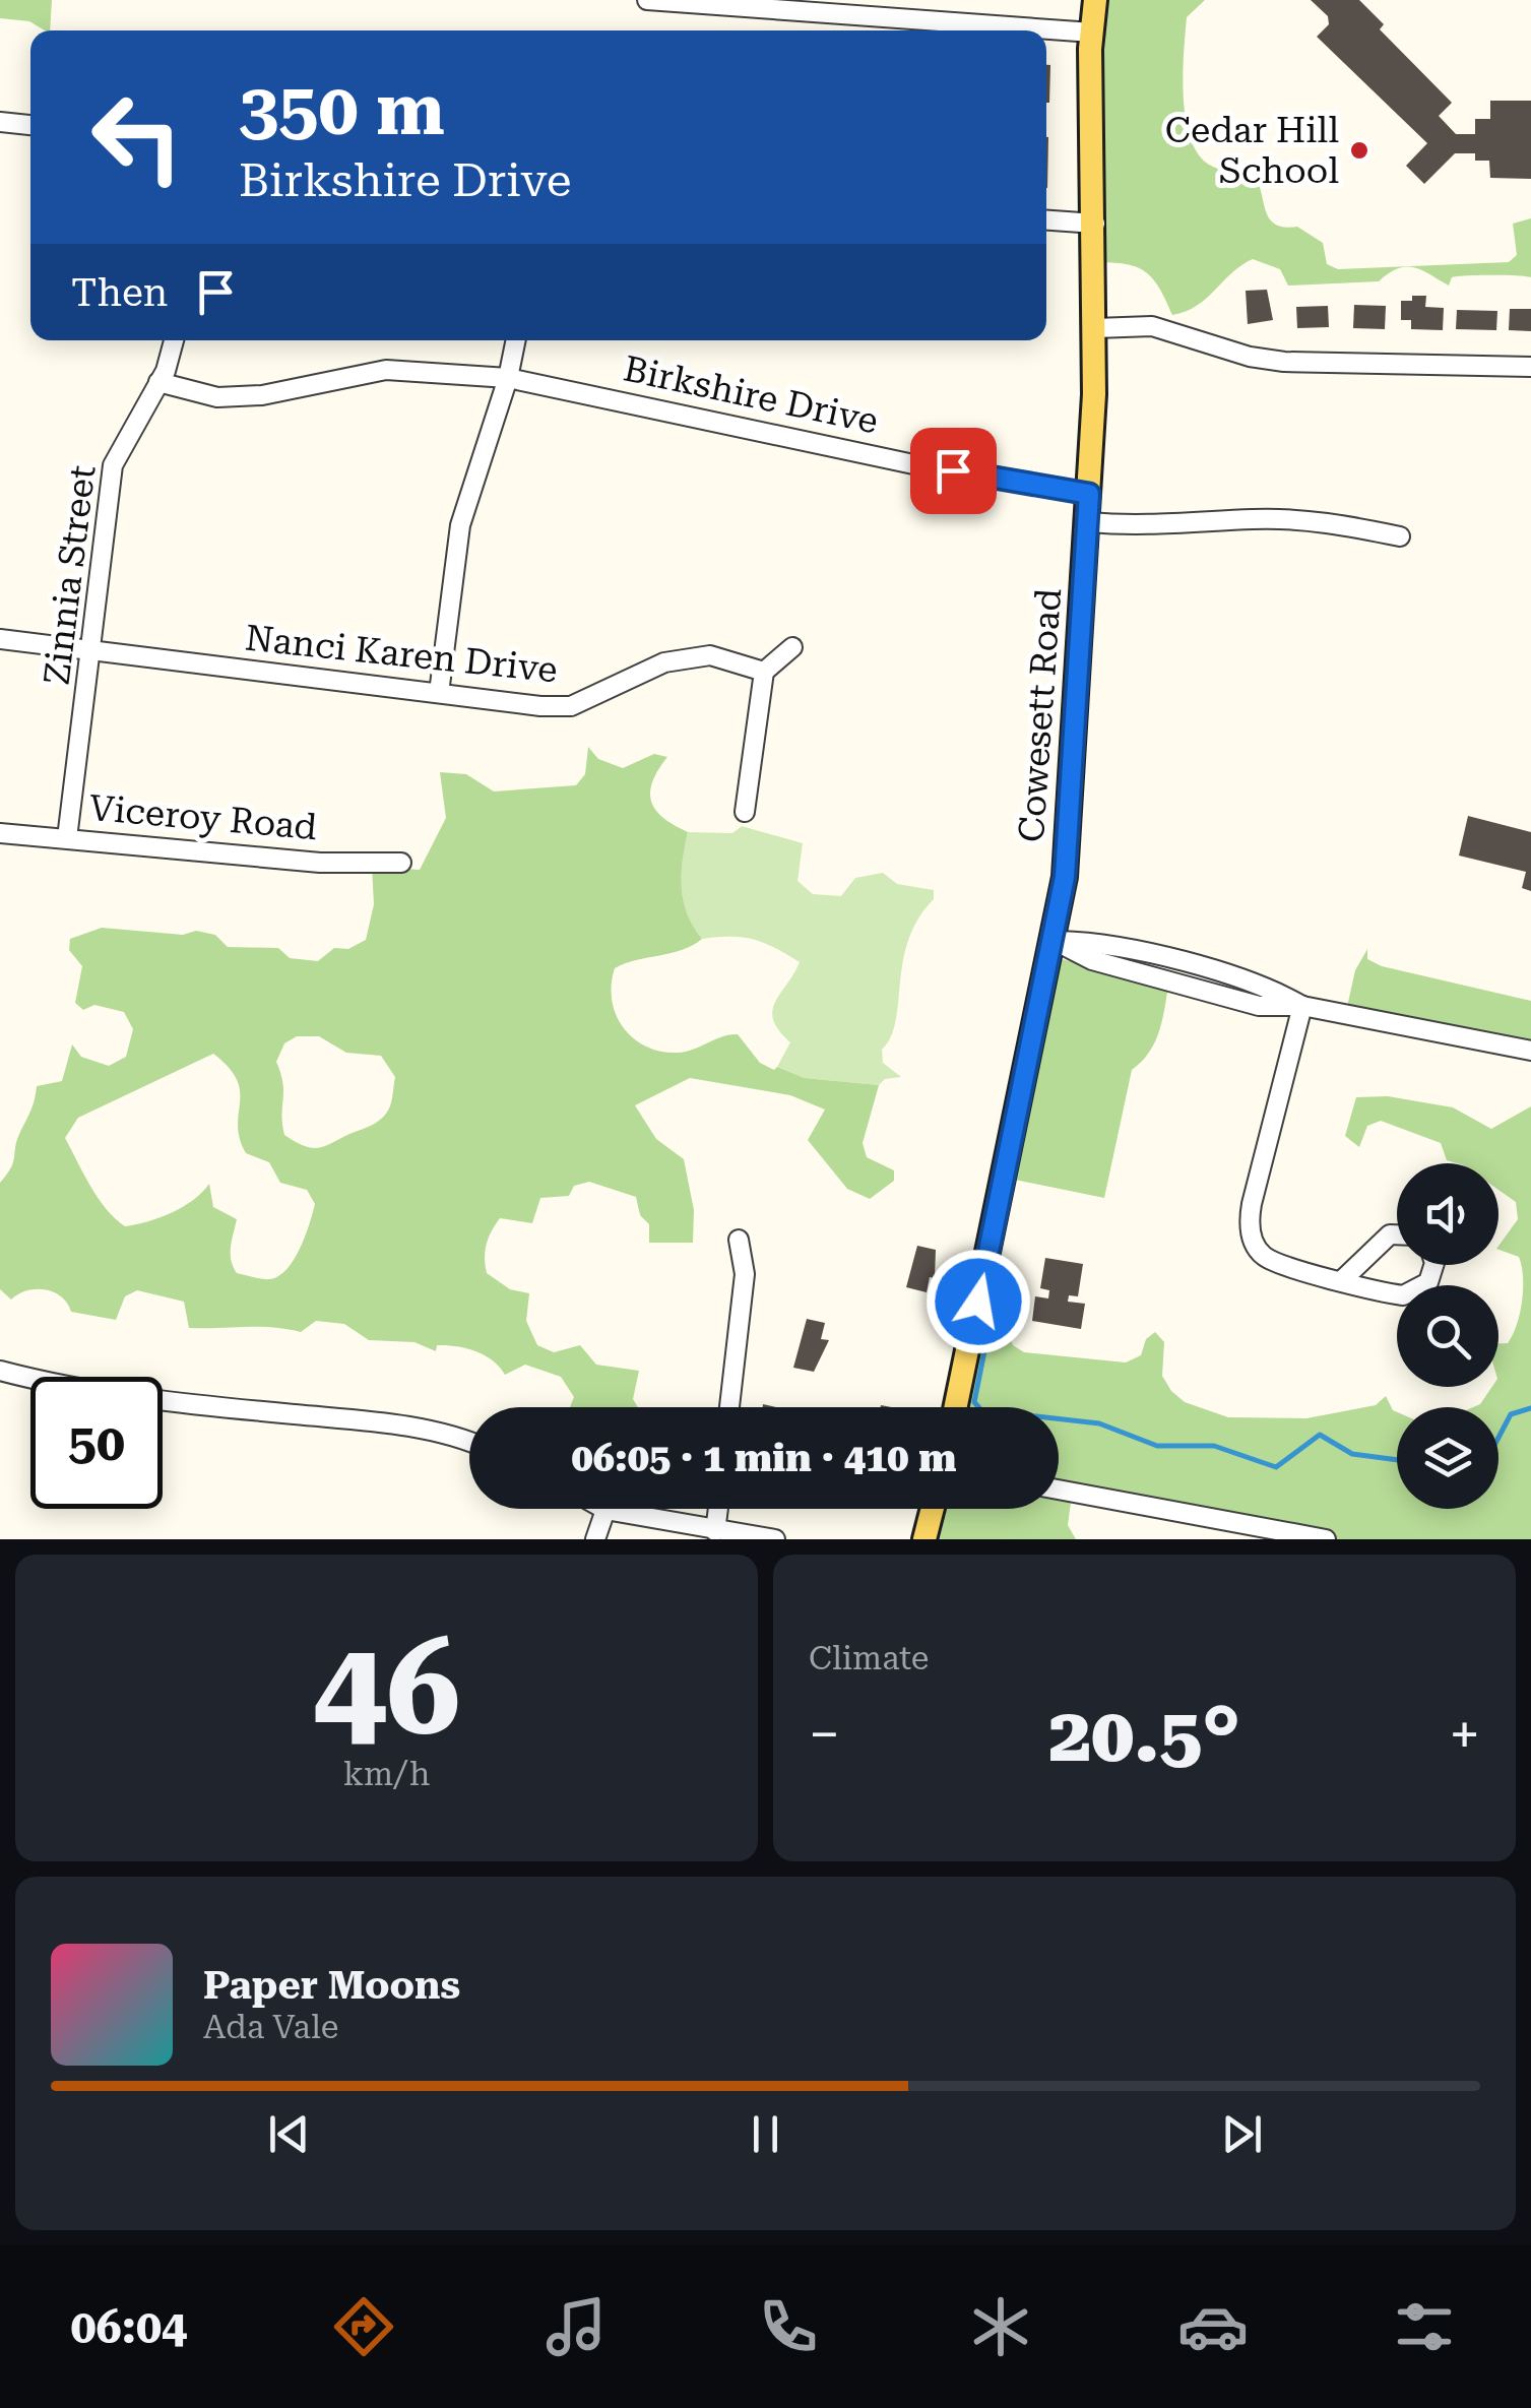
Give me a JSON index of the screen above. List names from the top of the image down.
{
  "streets": {
    "main road": ["Cowesett Road"],
    "street": [
      "Birkshire Drive",
      "Zinnia Street",
      "Nanci Karen Drive",
      "Viceroy Road"
    ]
  },
  "crossings": [
    ["Birkshire Drive", "Zinnia Street"],
    ["Birkshire Drive", "Cowesett Road"],
    ["Zinnia Street", "Nanci Karen Drive"],
    ["Zinnia Street", "Viceroy Road"]
  ],
  "places": ["Cedar Hill School"],
  "page": {
    "turn": ["350 m", "Birkshire Drive"],
    "then": "Then",
    "limit": "50",
    "trip": "06:05 · 1 min · 410 m",
    "tile": [
      ["46", "km/h"],
      "Climate"
    ],
    "heat": ["−", "20.5°", "+"],
    "song": ["Paper Moons", "Ada Vale"],
    "tabs": "06:04"
  }
}
